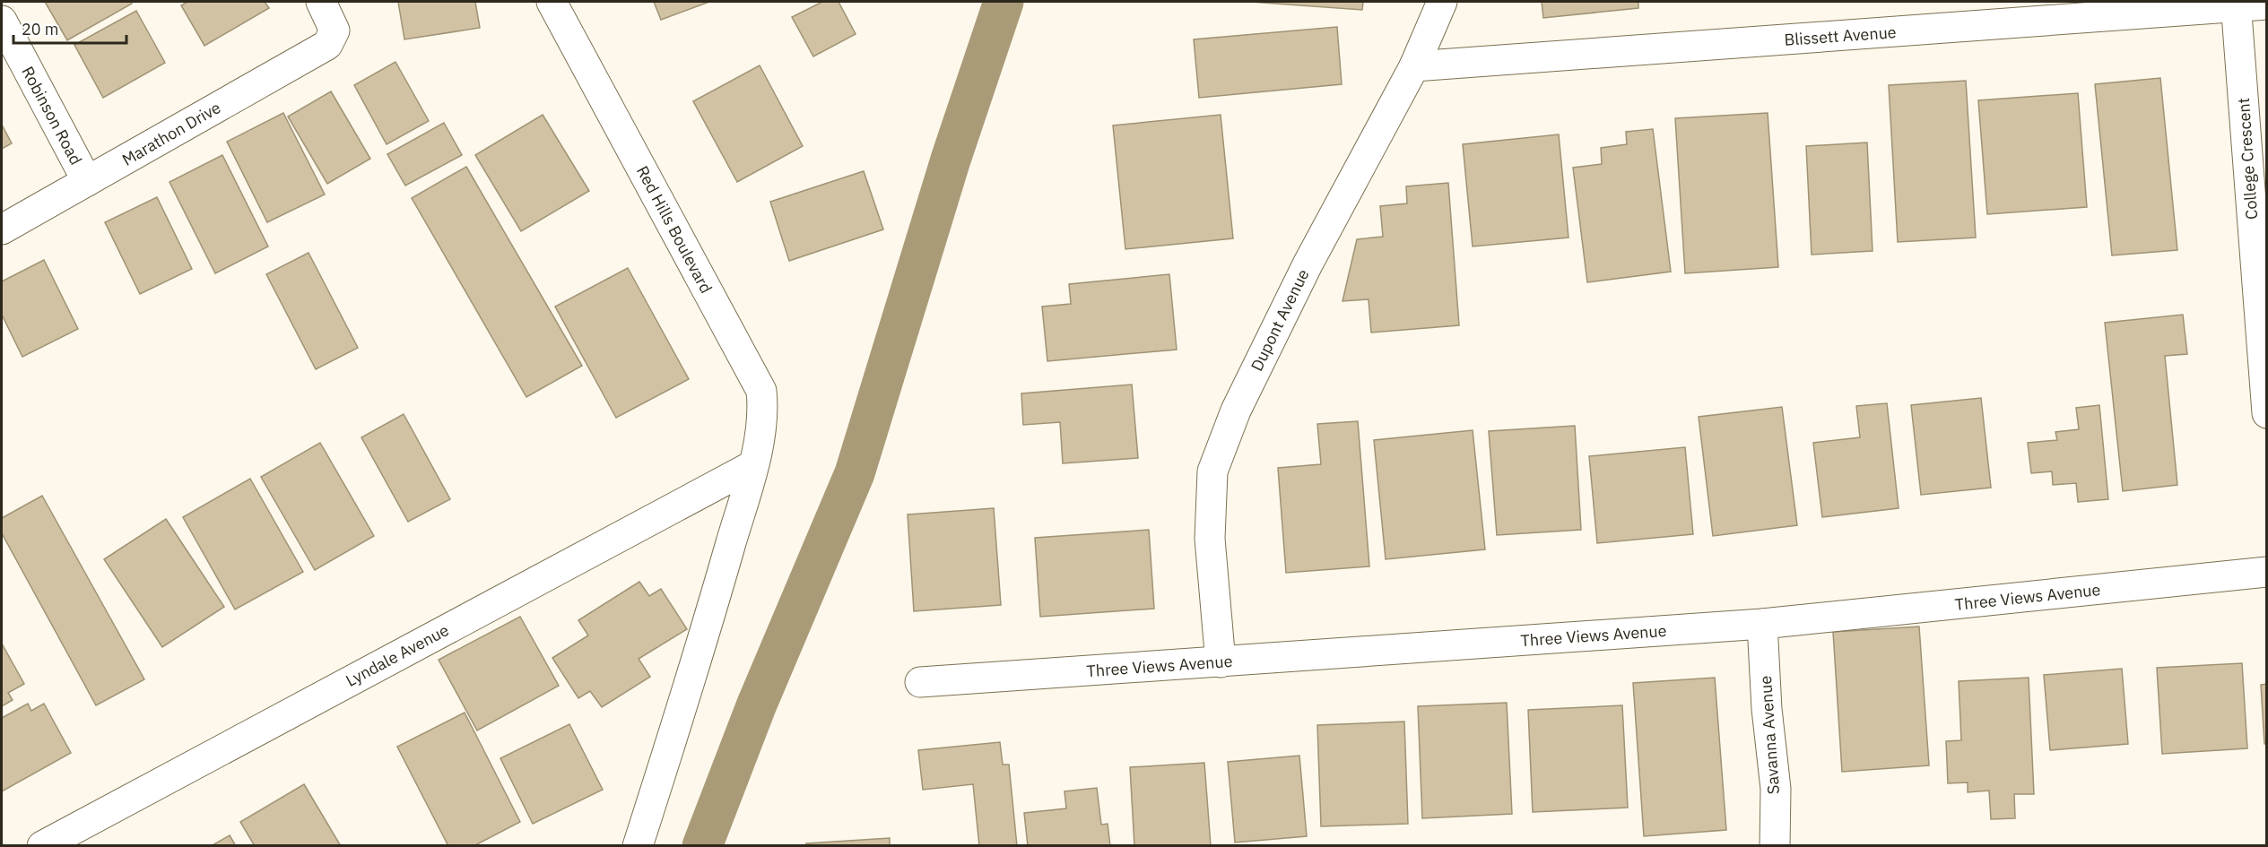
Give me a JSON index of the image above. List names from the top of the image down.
{
  "streets": {
    "street": [
      "Blissett Avenue",
      "Robinson Road",
      "Marathon Drive",
      "College Crescent",
      "Red Hills Boulevard",
      "Dupont Avenue",
      "Three Views Avenue",
      "Lyndale Avenue",
      "Savanna Avenue"
    ]
  },
  "crossings": [
    ["Blissett Avenue", "College Crescent"],
    ["Blissett Avenue", "Dupont Avenue"],
    ["Robinson Road", "Marathon Drive"],
    ["Red Hills Boulevard", "Lyndale Avenue"],
    ["Dupont Avenue", "Three Views Avenue"],
    ["Three Views Avenue", "Savanna Avenue"]
  ],
  "scale_bar": "20 m"
}
